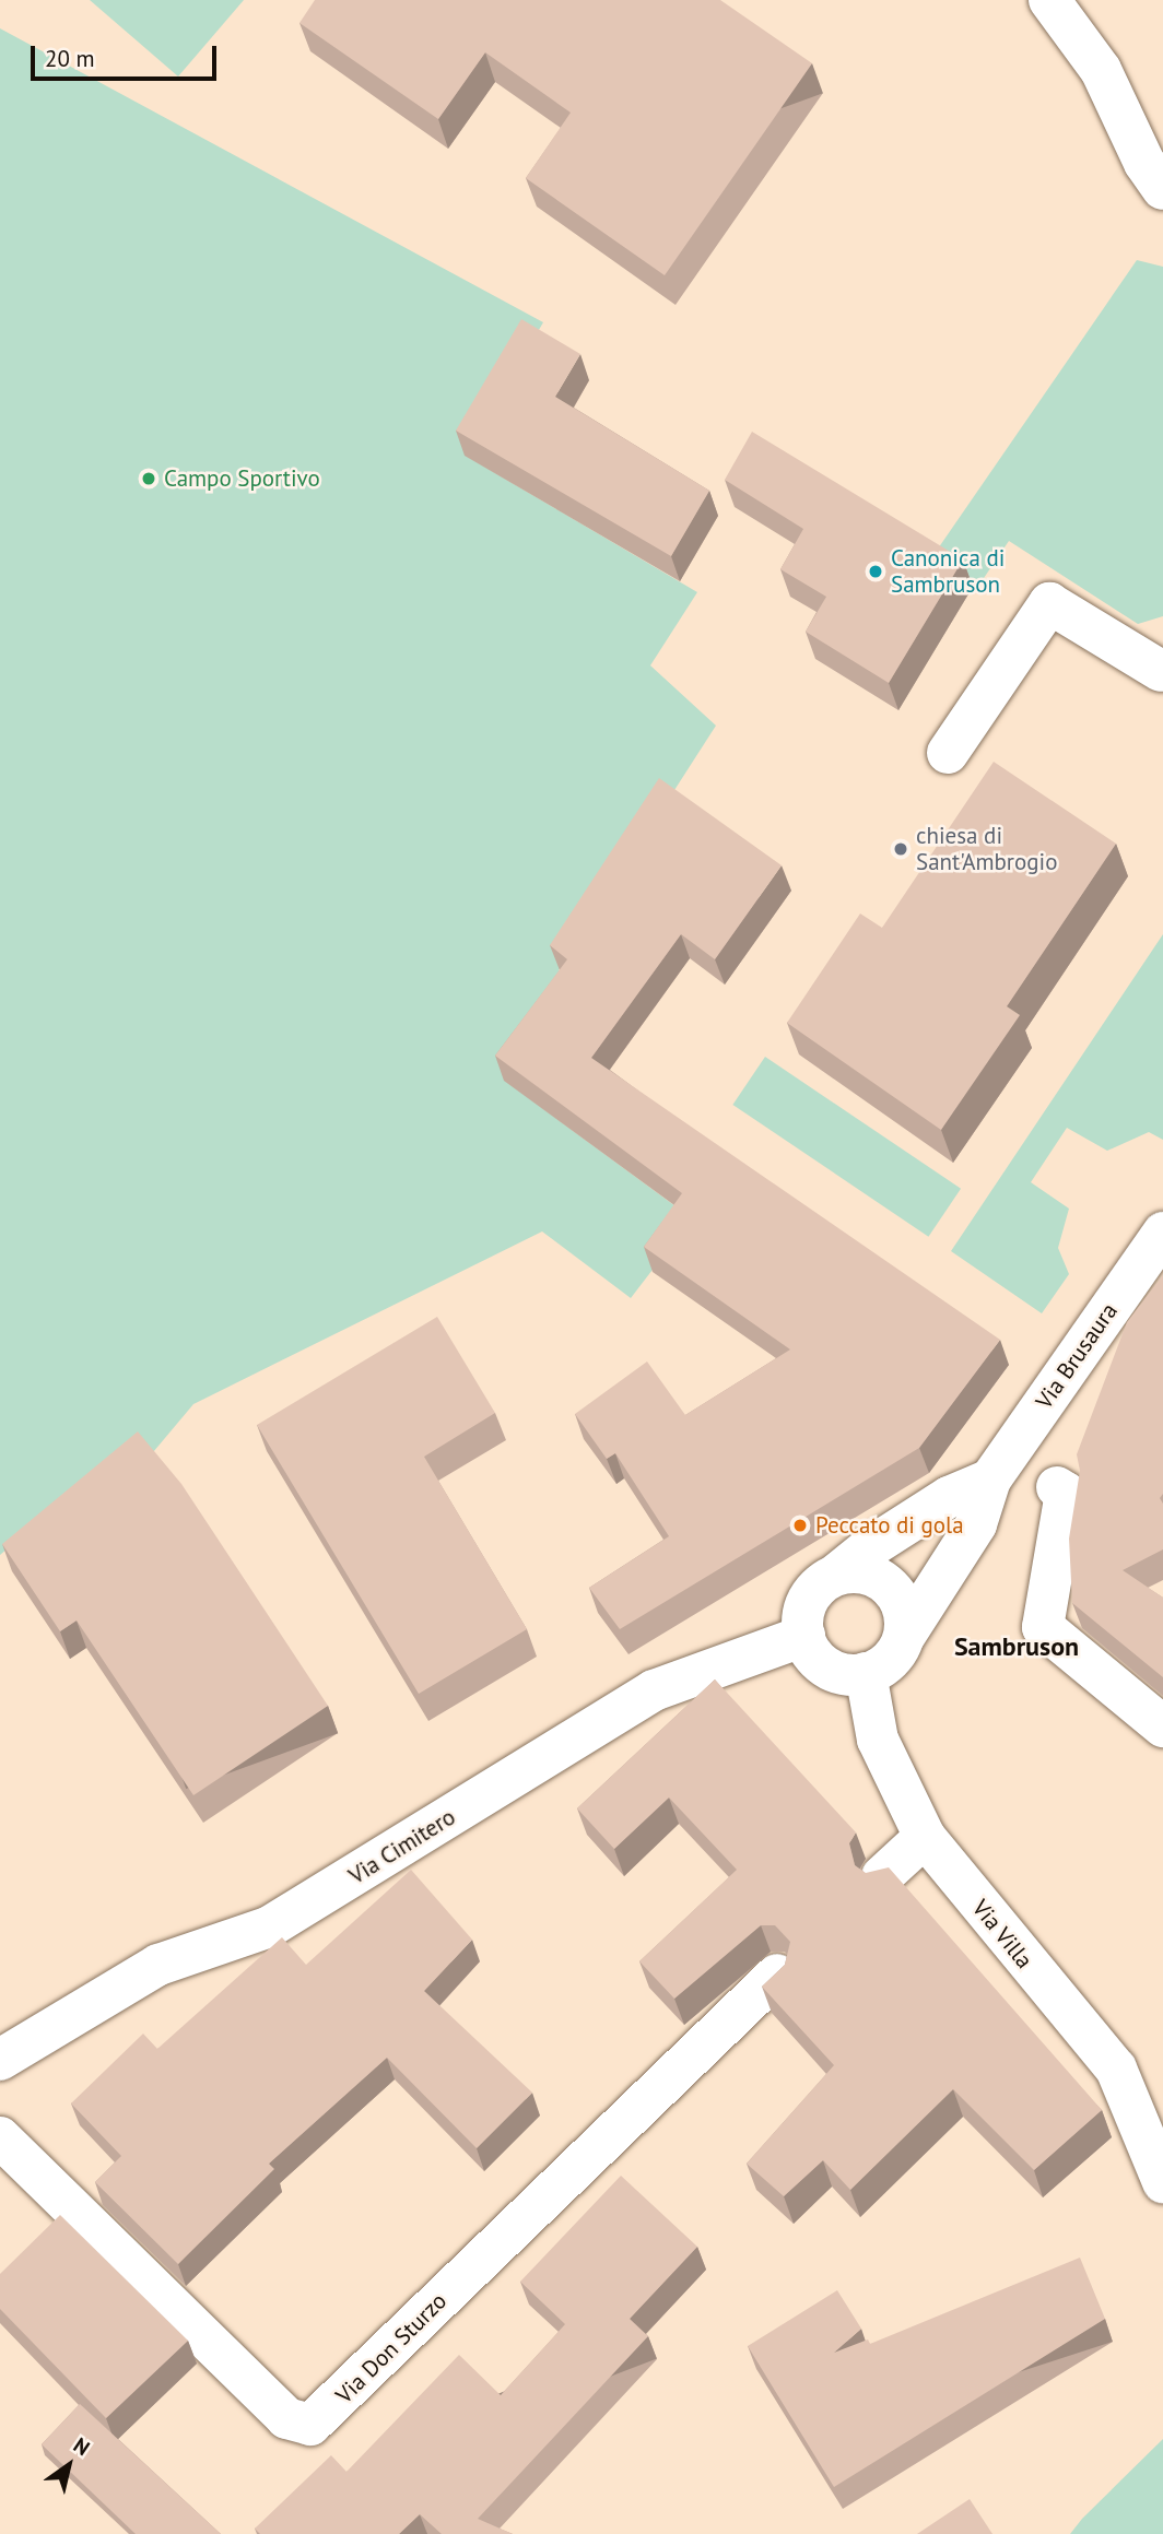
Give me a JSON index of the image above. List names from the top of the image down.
{
  "streets": {
    "street": [
      "Via Brusaura",
      "Via Cimitero",
      "Via Villa",
      "Via Don Sturzo"
    ]
  },
  "crossings": [
    ["Via Brusaura", "Via Cimitero"],
    ["Via Brusaura", "Via Villa"],
    ["Via Cimitero", "Via Villa"]
  ],
  "districts": ["Sambruson"],
  "places": [
    "Campo Sportivo",
    "Canonica di Sambruson",
    "chiesa di Sant'Ambrogio",
    "Peccato di gola"
  ],
  "scale_bar": "20 m",
  "north": "top right"
}
